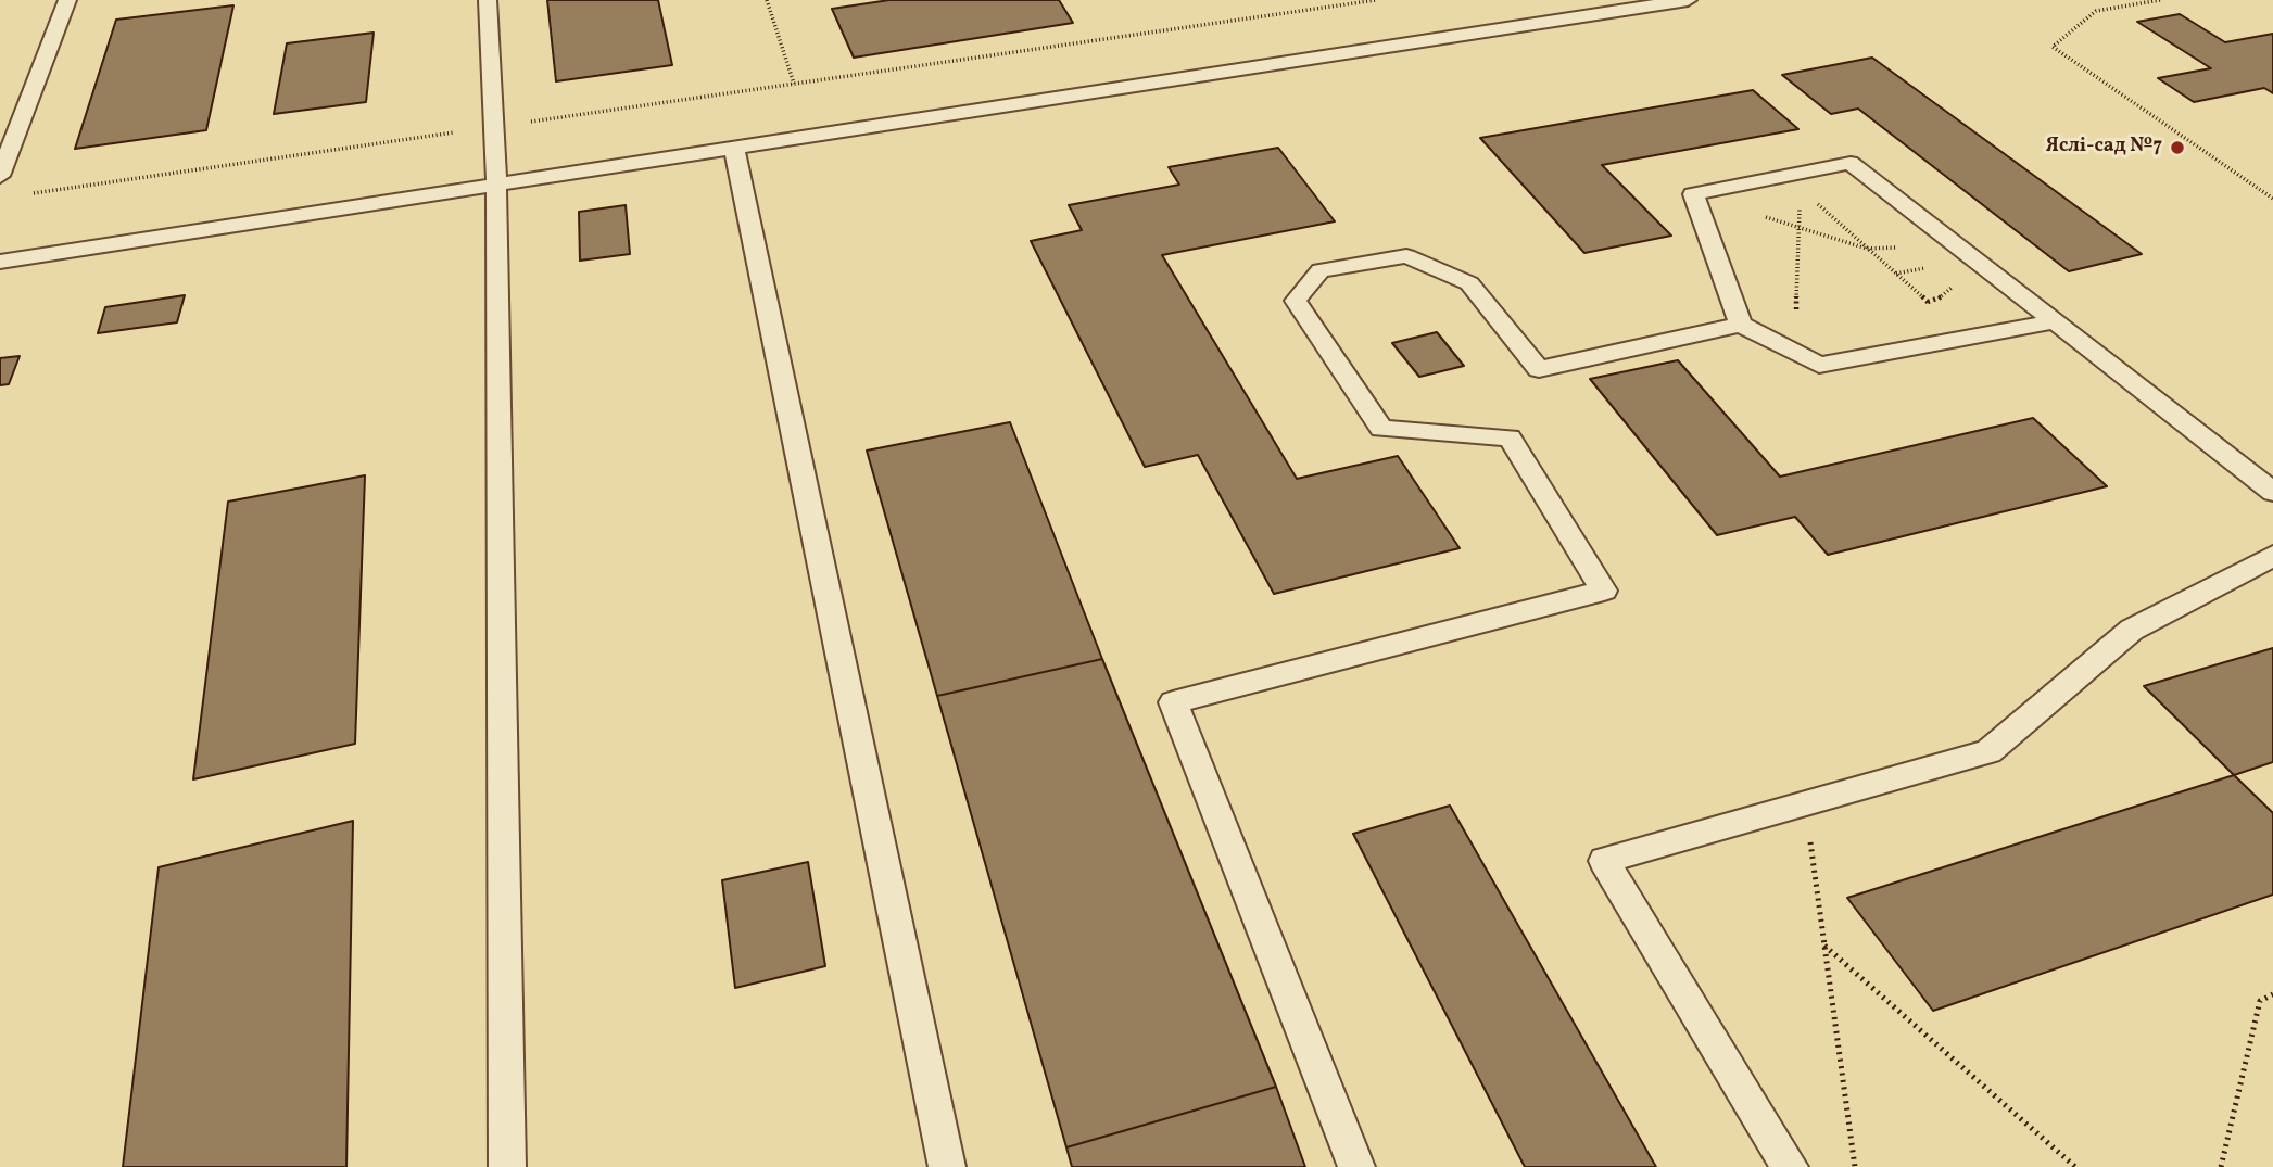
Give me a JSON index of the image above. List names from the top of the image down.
{
  "places": ["Яслі-сад №7"]
}
